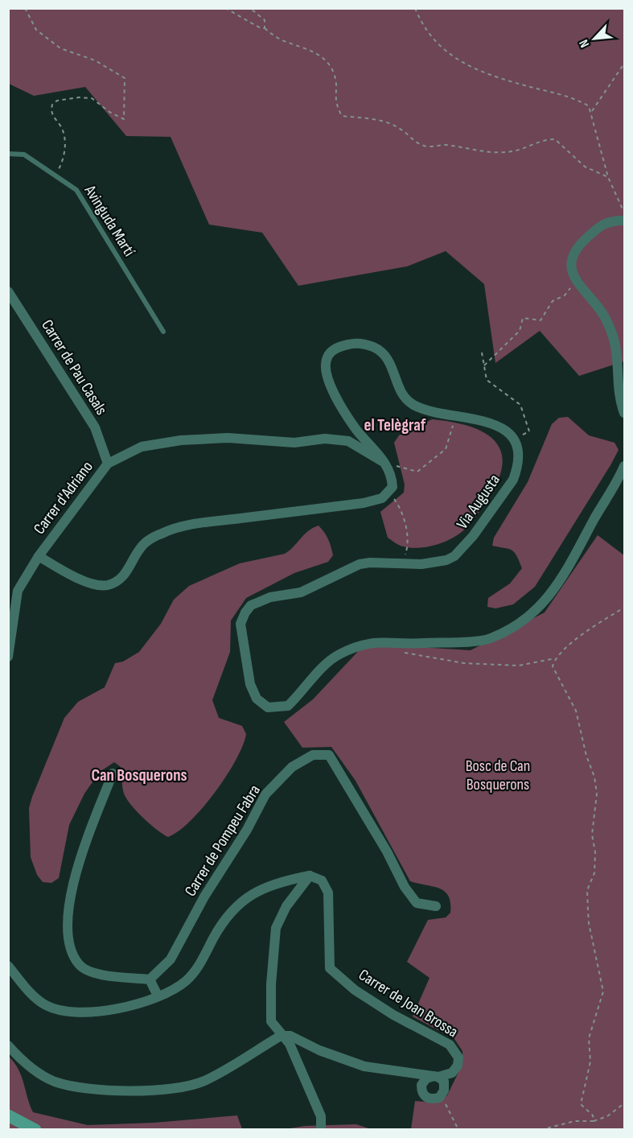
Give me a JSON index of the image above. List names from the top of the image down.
{
  "streets": {
    "street": [
      "Carrer de Pau Casals",
      "Carrer d'Adriano",
      "Via Augusta",
      "Carrer de Pompeu Fabra",
      "Carrer de Joan Brossa"
    ],
    "lane": ["Avinguda Martí"]
  },
  "crossings": [
    ["Carrer de Pau Casals", "Carrer d'Adriano"]
  ],
  "districts": ["el Telègraf", "Can Bosquerons"],
  "parks": ["Bosc de Can Bosquerons"],
  "north": "bottom left"
}
